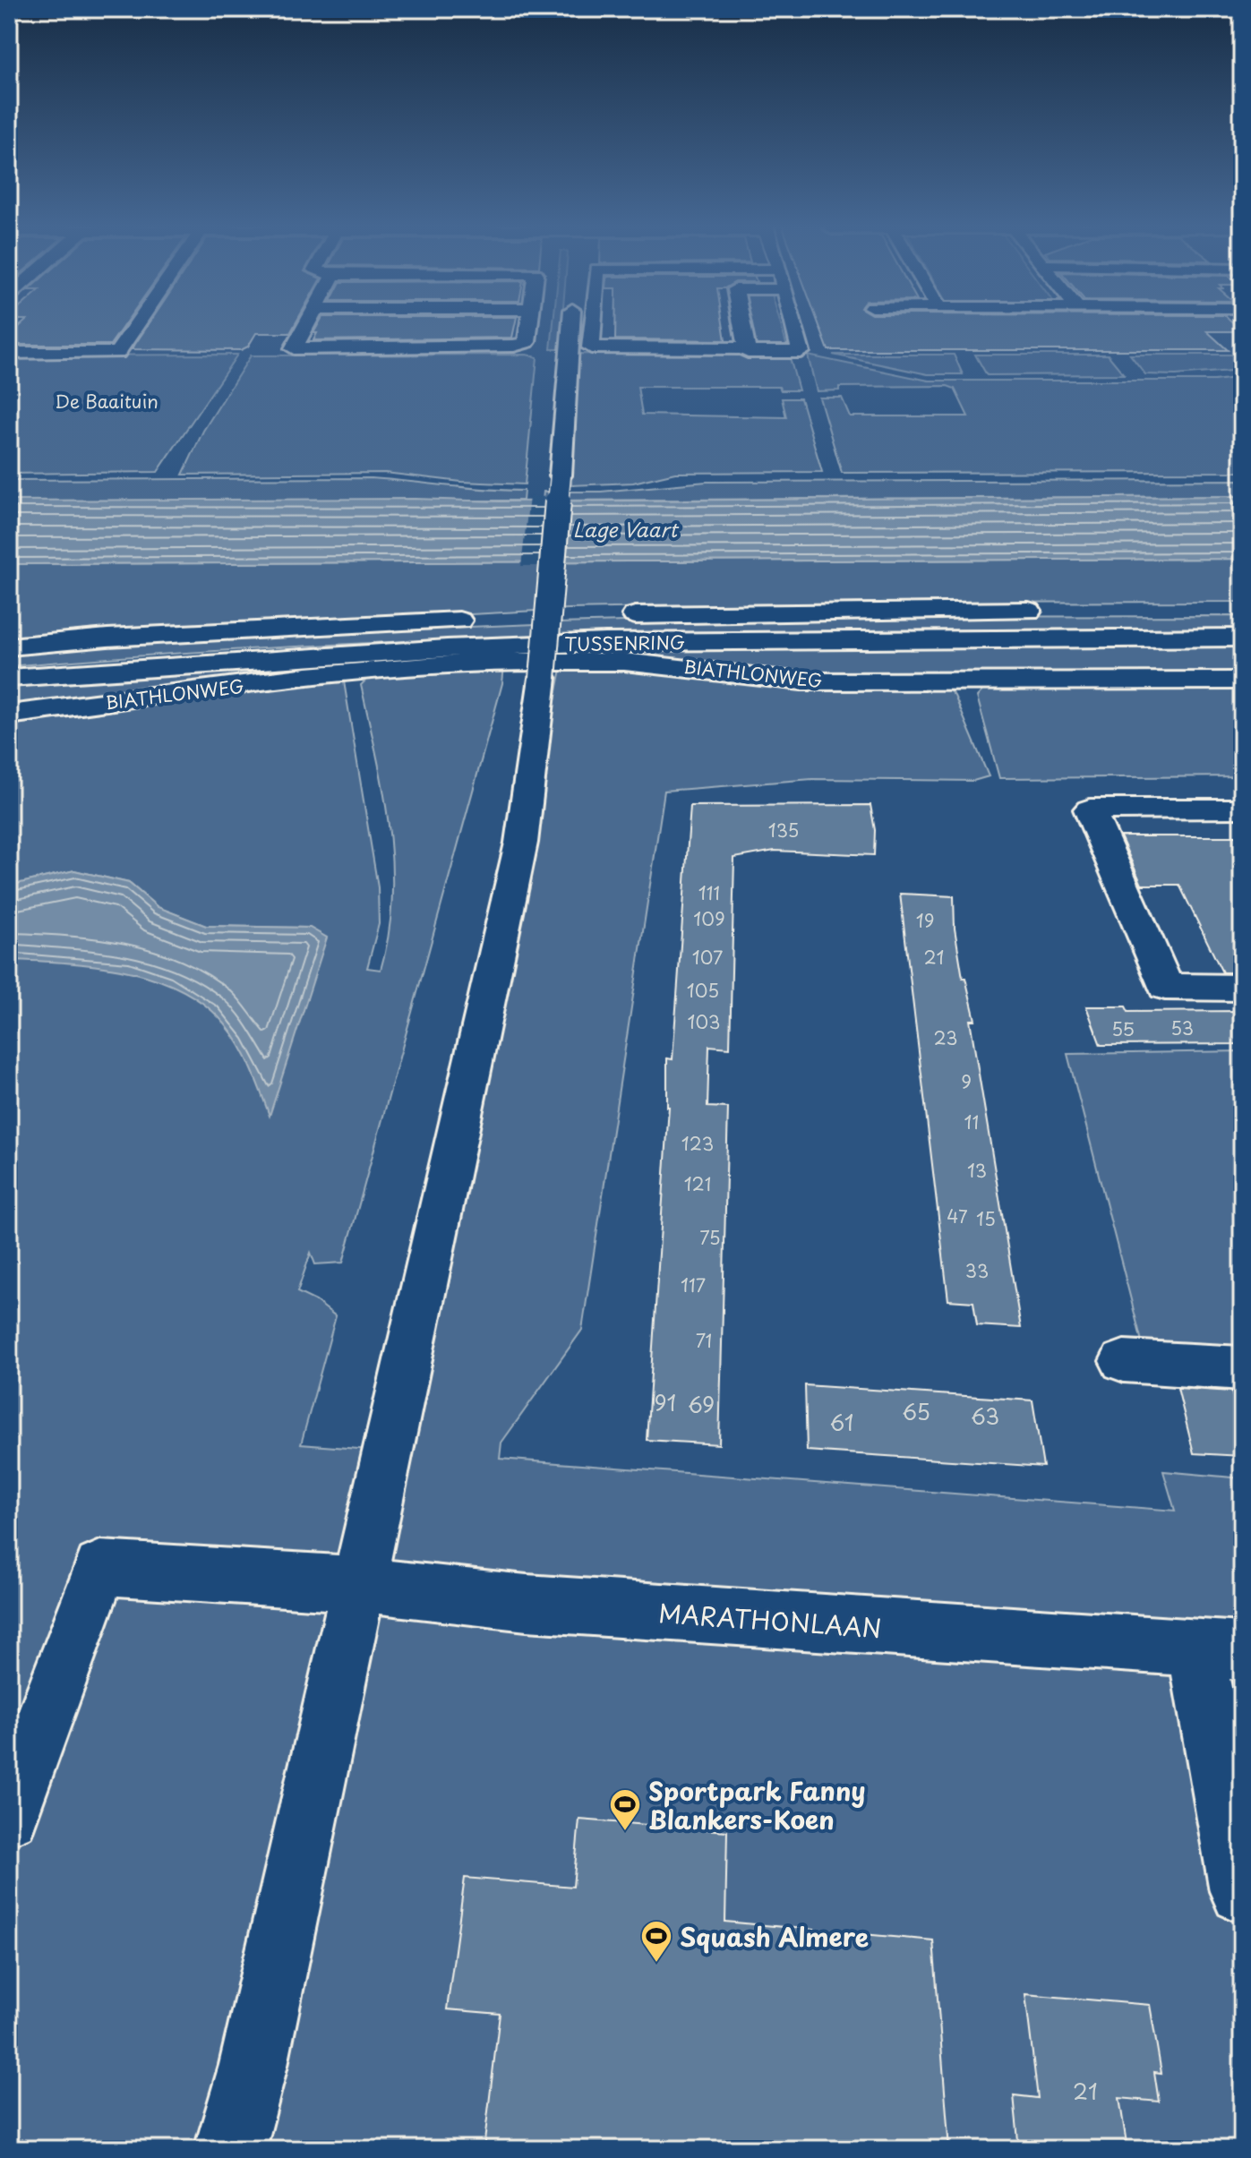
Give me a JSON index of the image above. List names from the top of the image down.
{
  "streets": {
    "main road": ["TUSSENRING", "BIATHLONWEG", "MARATHONLAAN"]
  },
  "water": ["Lage Vaart"],
  "parks": ["De Baaituin"],
  "places": {
    "sports": ["Sportpark Fanny Blankers-Koen", "Squash Almere"]
  },
  "house_numbers": [
    "135",
    "111",
    "109",
    "19",
    "107",
    "21",
    "105",
    "103",
    "53",
    "55",
    "23",
    "9",
    "11",
    "123",
    "13",
    "121",
    "47",
    "15",
    "75",
    "33",
    "117",
    "71",
    "91",
    "69",
    "65",
    "63",
    "61",
    "21"
  ]
}
